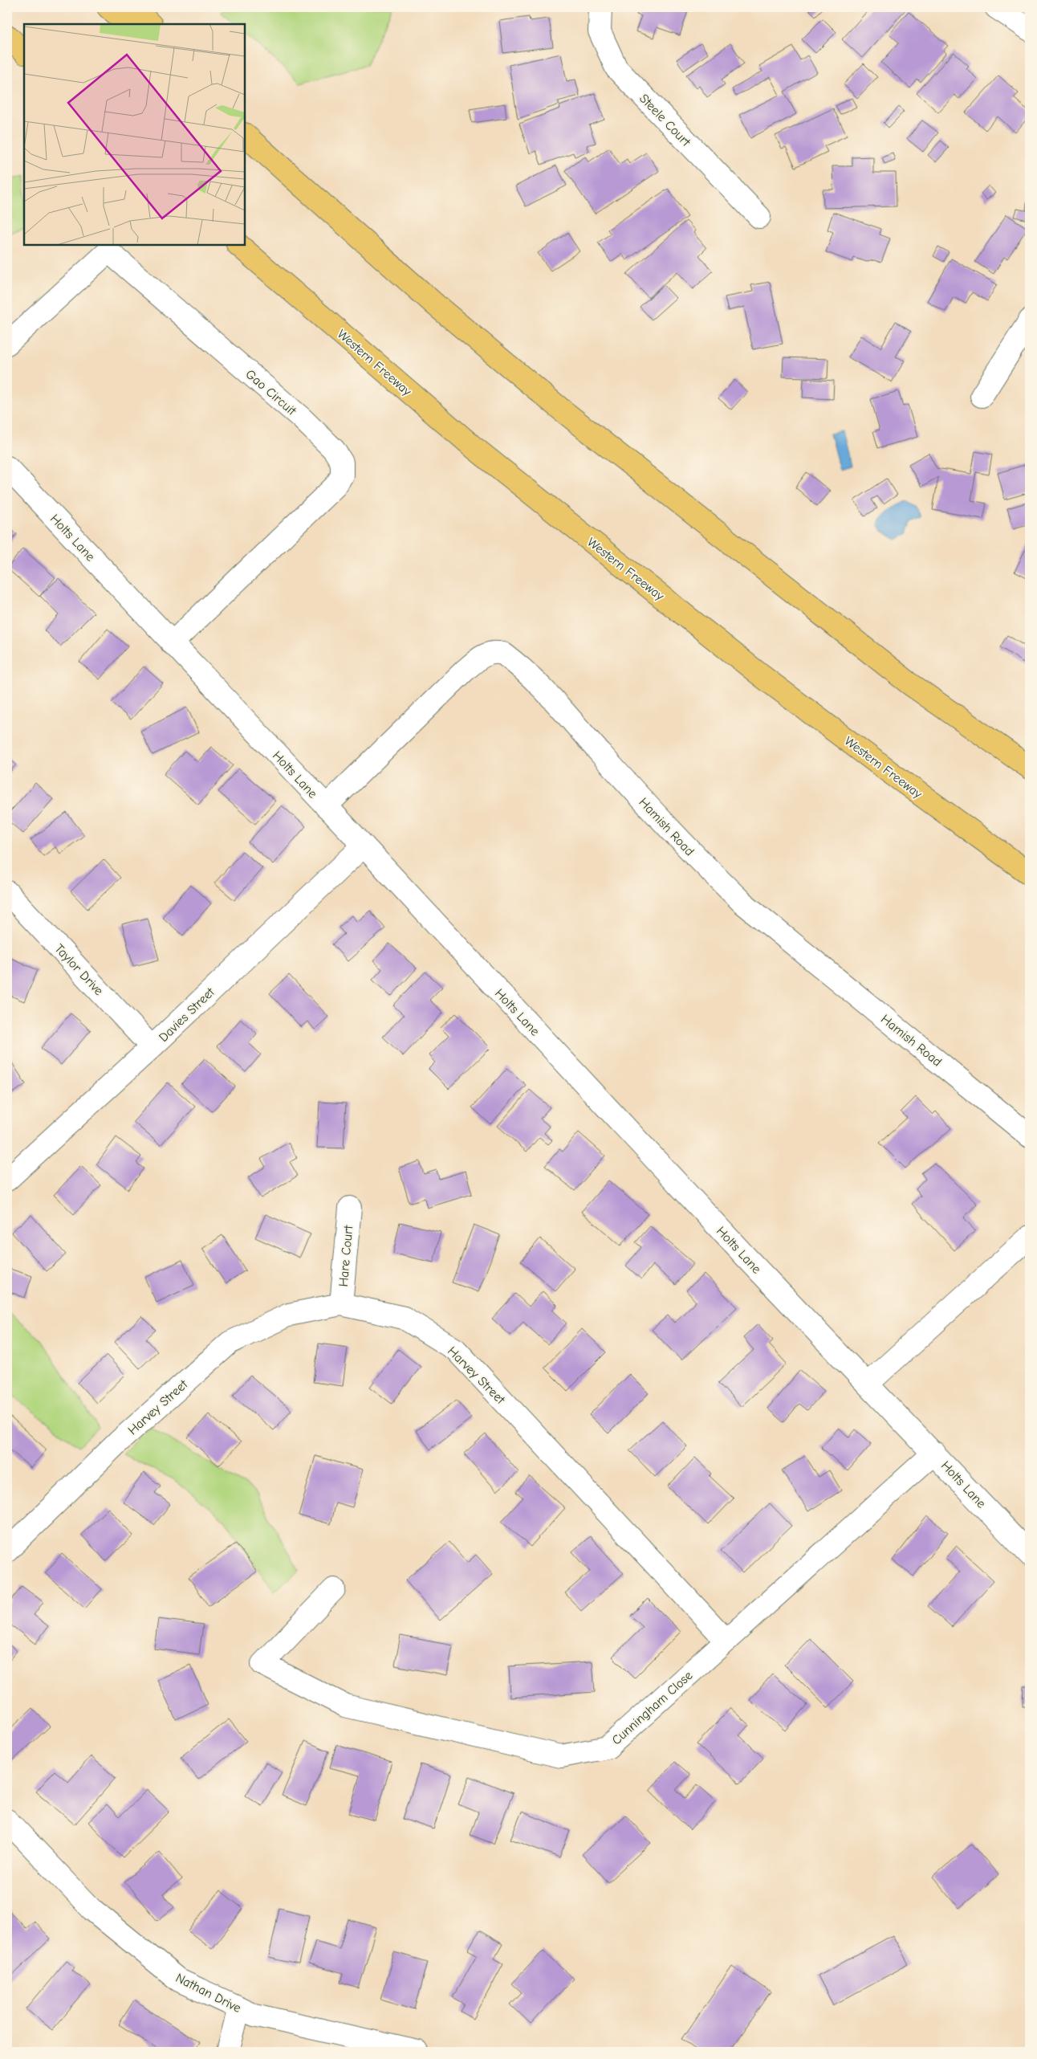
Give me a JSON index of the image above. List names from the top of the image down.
{
  "streets": {
    "highway": ["Western Freeway"],
    "street": [
      "Steele Court",
      "Gao Circuit",
      "Holts Lane",
      "Hamish Road",
      "Taylor Drive",
      "Davies Street",
      "Hare Court",
      "Harvey Street",
      "Cunningham Close",
      "Nathan Drive"
    ]
  },
  "crossings": [
    ["Gao Circuit", "Holts Lane"],
    ["Holts Lane", "Hamish Road"],
    ["Holts Lane", "Davies Street"],
    ["Holts Lane", "Cunningham Close"],
    ["Taylor Drive", "Davies Street"],
    ["Hare Court", "Harvey Street"],
    ["Harvey Street", "Cunningham Close"]
  ]
}
